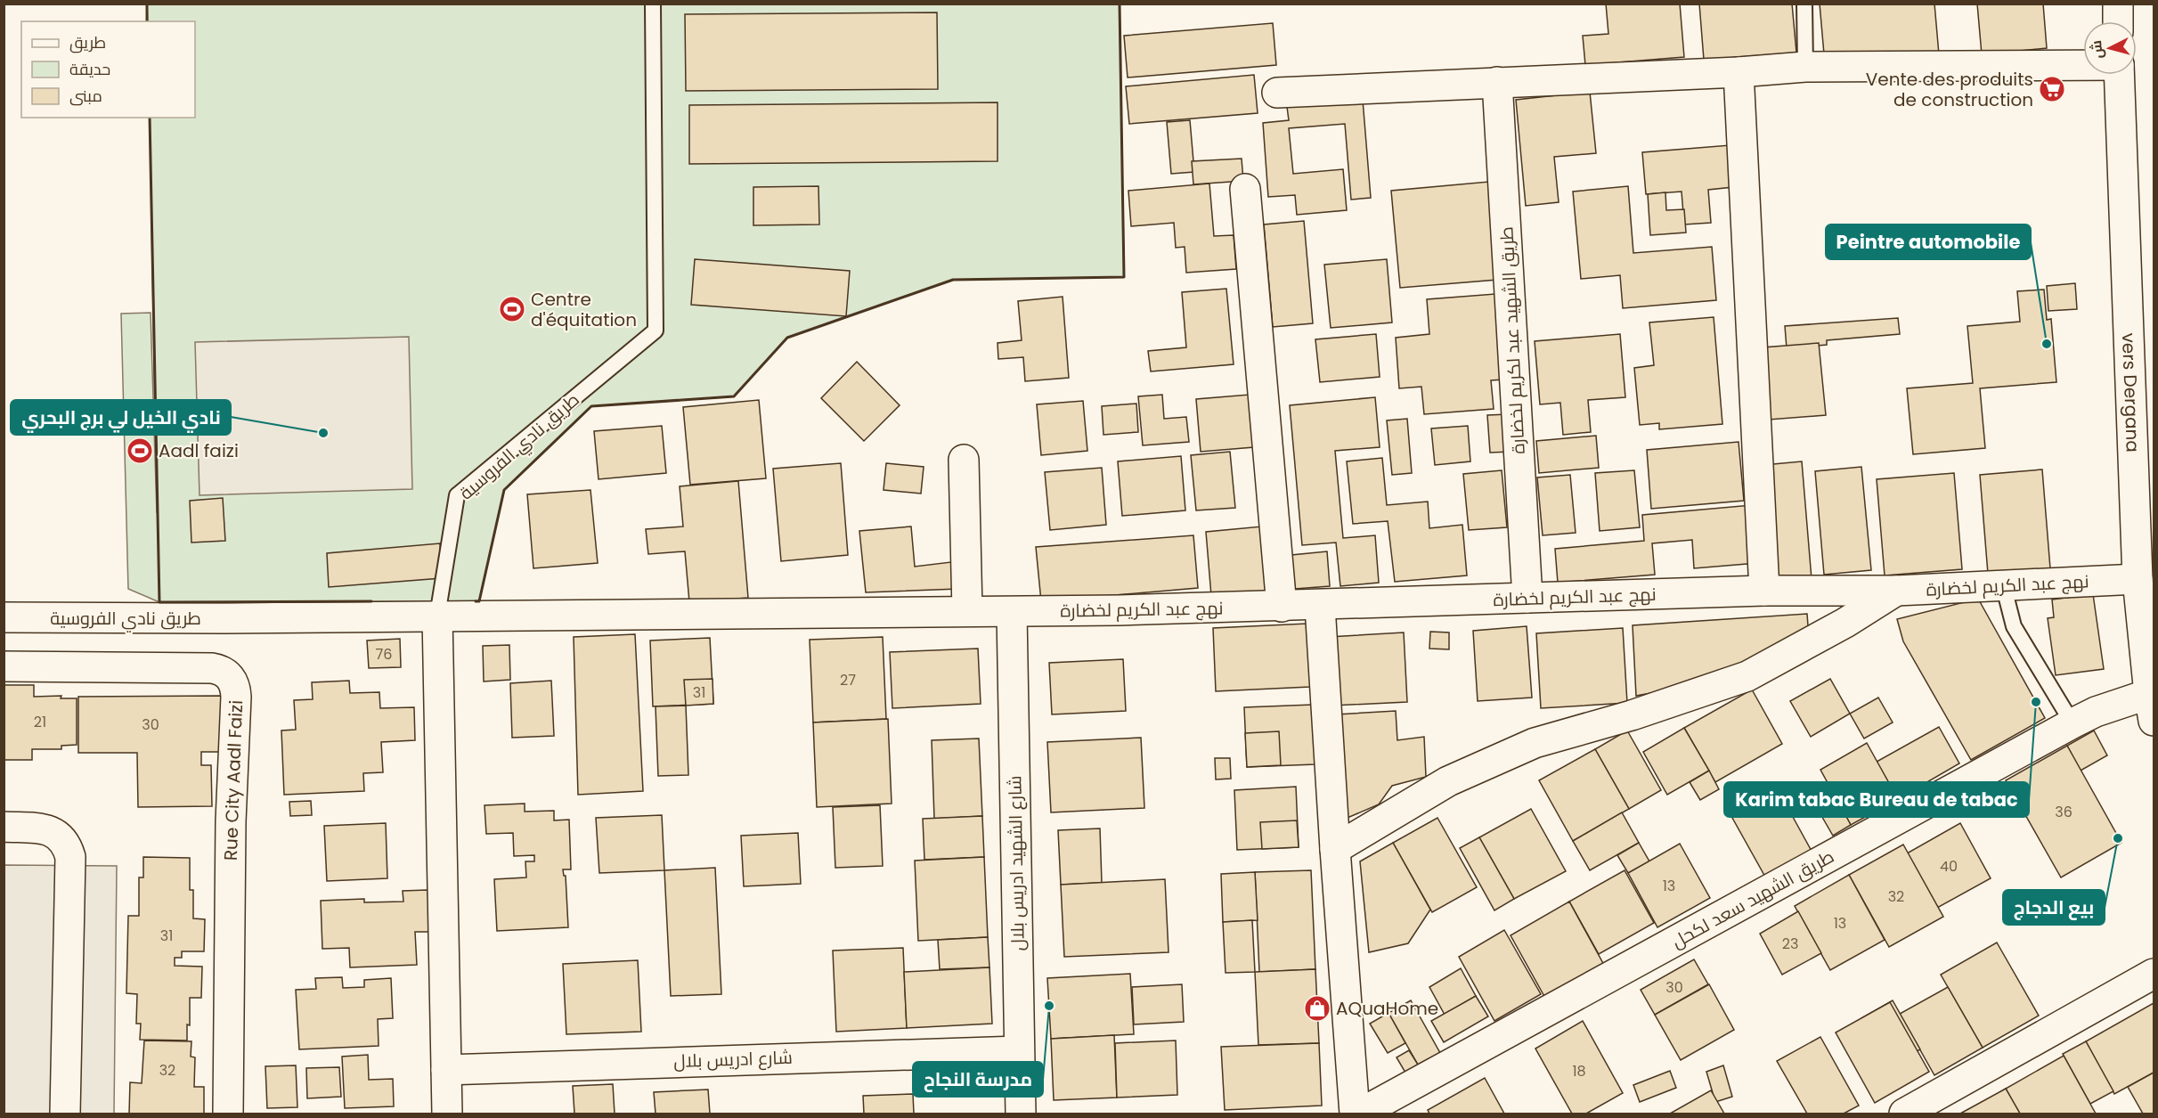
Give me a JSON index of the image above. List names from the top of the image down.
{
  "streets": {
    "street": [
      "طريق الشهيد عبد لكريم لخضارة",
      "vers Dergana",
      "طريق نادي الفروسية",
      "نهج عبد الكريم لخضارة",
      "Rue City Aadl Faizi",
      "شارع الشهيد ادريس بلال",
      "طريق الشهيد سعد لكحل",
      "شارع ادريس بلال"
    ]
  },
  "crossings": [
    ["طريق الشهيد عبد لكريم لخضارة", "نهج عبد الكريم لخضارة"],
    ["vers Dergana", "نهج عبد الكريم لخضارة"],
    ["vers Dergana", "طريق الشهيد سعد لكحل"],
    ["طريق نادي الفروسية", "نهج عبد الكريم لخضارة"],
    ["نهج عبد الكريم لخضارة", "شارع الشهيد ادريس بلال"],
    ["شارع الشهيد ادريس بلال", "شارع ادريس بلال"]
  ],
  "places": {
    "supermarket": ["Vente des produits de construction"],
    "sports": ["Centre d'équitation", "Aadl faizi"],
    "other": [
      "Peintre automobile",
      "نادي الخيل لي برج البحري",
      "Karim tabac Bureau de tabac",
      "بيع الدجاج",
      "مدرسة النجاح"
    ],
    "shop": ["AQuaHome"]
  },
  "house_numbers": [
    "76",
    "27",
    "31",
    "21",
    "30",
    "36",
    "40",
    "13",
    "32",
    "13",
    "31",
    "23",
    "30",
    "32",
    "18"
  ],
  "legend": ["طريق", "حديقة", "مبنى"],
  "north": "left"
}
